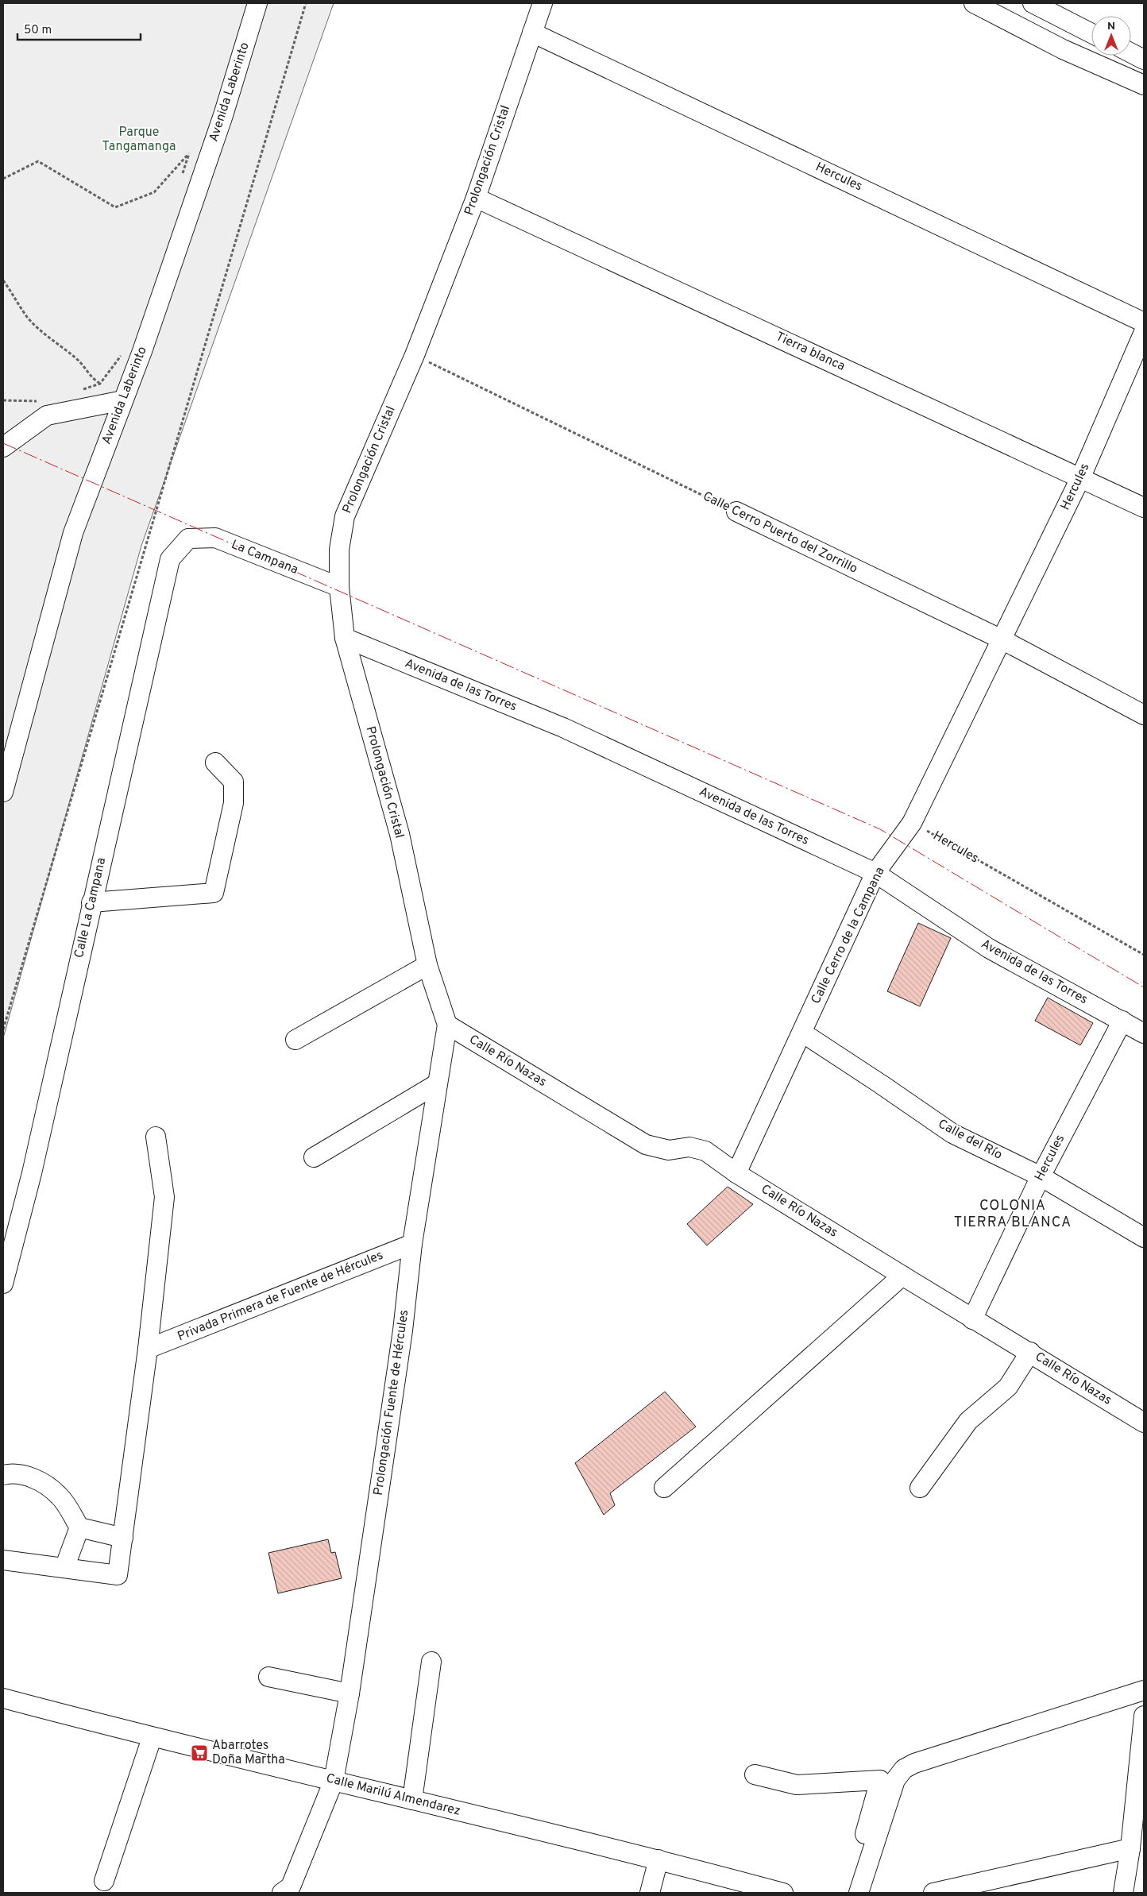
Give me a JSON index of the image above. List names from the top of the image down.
{
  "streets": {
    "street": [
      "Avenida Laberinto",
      "Prolongación Cristal",
      "Hercules",
      "Tierra blanca",
      "Calle Cerro Puerto del Zorrillo",
      "La Campana",
      "Avenida de las Torres",
      "Calle La Campana",
      "Calle Cerro de la Campana",
      "Calle Río Nazas",
      "Calle del Río",
      "Privada Primera de Fuente de Hércules",
      "Prolongación Fuente de Hércules",
      "Calle Marilú Almendarez"
    ]
  },
  "crossings": [
    ["Prolongación Cristal", "Hercules"],
    ["Prolongación Cristal", "Tierra blanca"],
    ["Prolongación Cristal", "Calle Cerro Puerto del Zorrillo"],
    ["Prolongación Cristal", "La Campana"],
    ["Prolongación Cristal", "Avenida de las Torres"],
    ["Prolongación Cristal", "Calle Río Nazas"],
    ["Prolongación Cristal", "Prolongación Fuente de Hércules"],
    ["Hercules", "Tierra blanca"],
    ["Hercules", "Calle Cerro Puerto del Zorrillo"],
    ["Hercules", "Avenida de las Torres"],
    ["Hercules", "Calle Cerro de la Campana"],
    ["Hercules", "Calle Río Nazas"],
    ["Hercules", "Calle del Río"],
    ["Calle Cerro Puerto del Zorrillo", "Calle Cerro de la Campana"],
    ["La Campana", "Calle La Campana"],
    ["Avenida de las Torres", "Calle Cerro de la Campana"],
    ["Calle Cerro de la Campana", "Calle Río Nazas"],
    ["Calle Cerro de la Campana", "Calle del Río"],
    ["Calle Río Nazas", "Prolongación Fuente de Hércules"],
    ["Privada Primera de Fuente de Hércules", "Prolongación Fuente de Hércules"],
    ["Prolongación Fuente de Hércules", "Calle Marilú Almendarez"]
  ],
  "districts": ["COLONIA TIERRA BLANCA"],
  "parks": ["Parque Tangamanga"],
  "places": {
    "supermarket": ["Abarrotes Doña Martha"]
  },
  "scale_bar": "50 m",
  "north": "top"
}
